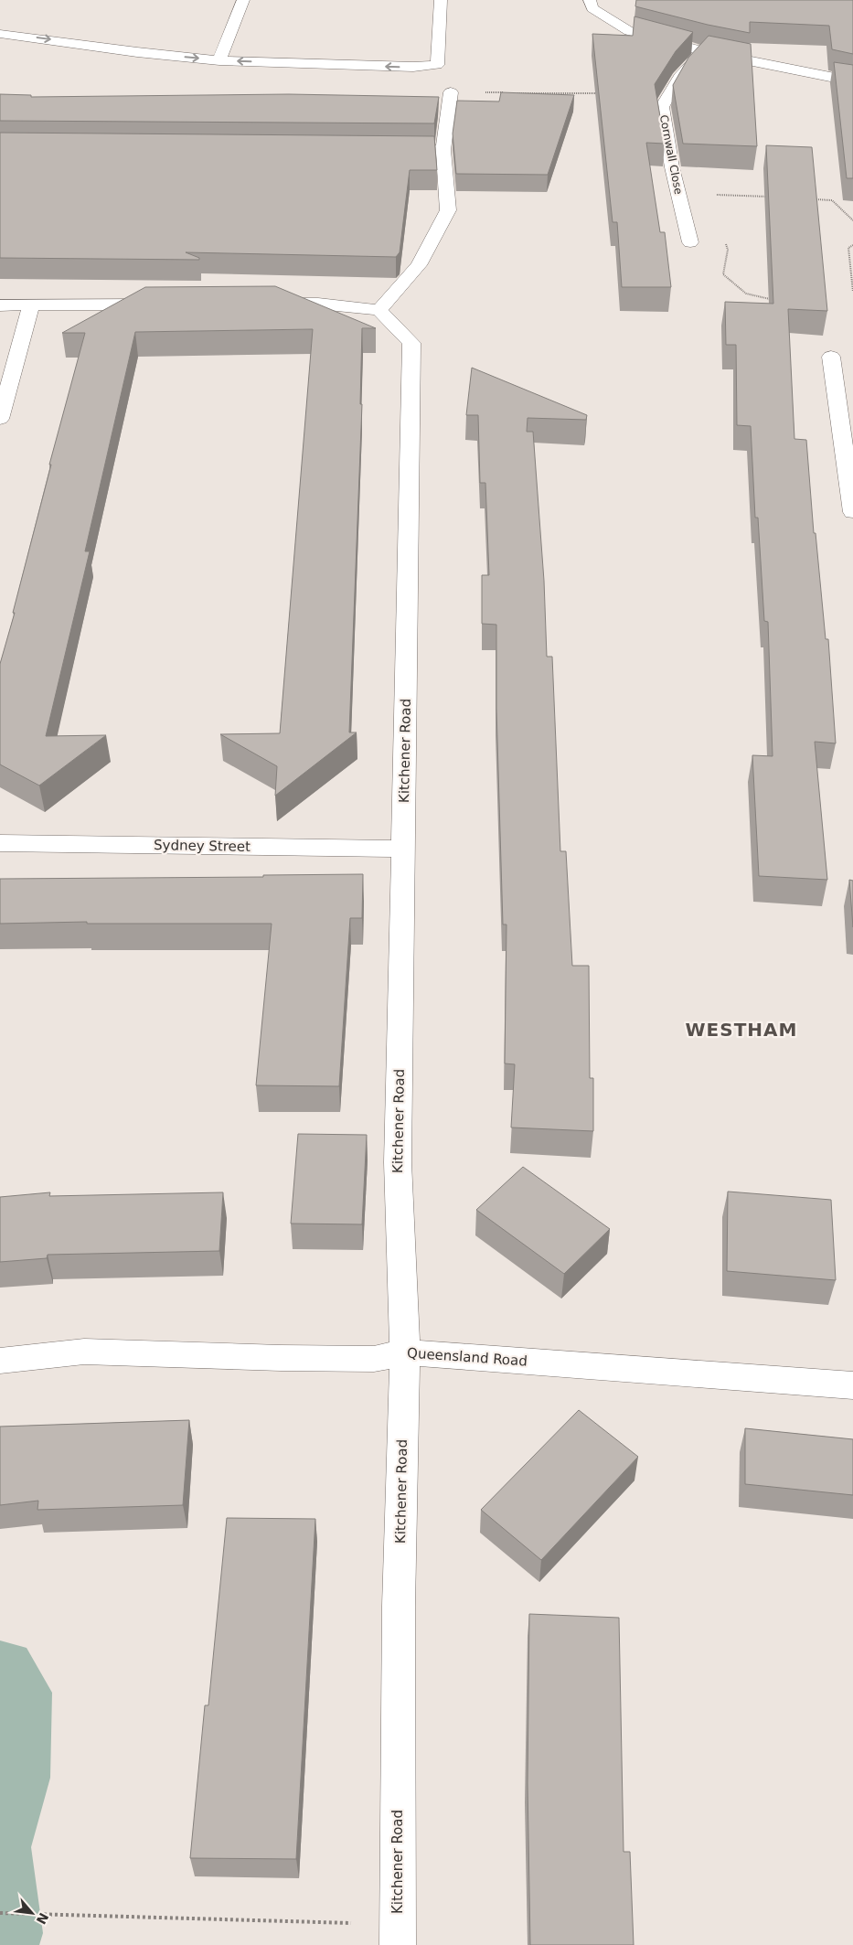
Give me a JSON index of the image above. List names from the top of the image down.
{
  "streets": {
    "street": [
      "Cornwall Close",
      "Kitchener Road",
      "Sydney Street",
      "Queensland Road"
    ]
  },
  "crossings": [
    ["Kitchener Road", "Sydney Street"],
    ["Kitchener Road", "Queensland Road"]
  ],
  "districts": ["WESTHAM"],
  "north": "bottom right"
}
